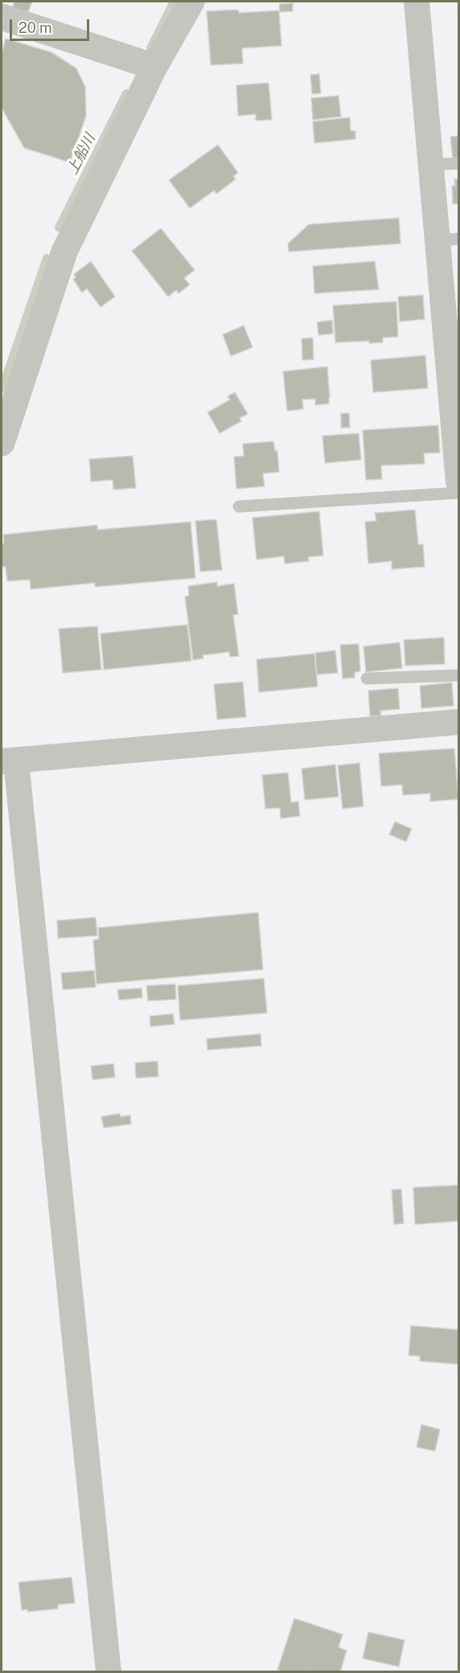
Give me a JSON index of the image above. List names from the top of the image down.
{
  "water": ["上船川"],
  "scale_bar": "20 m"
}
